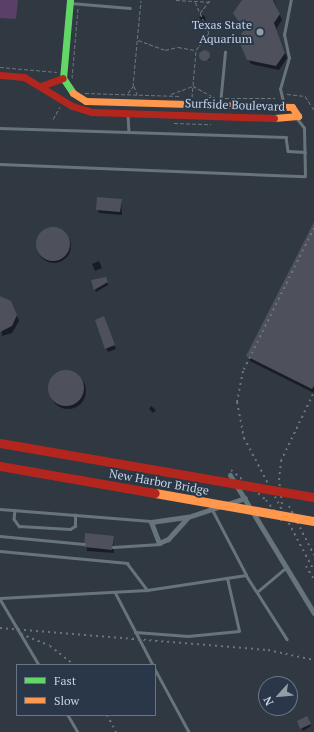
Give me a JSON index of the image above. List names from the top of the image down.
{
  "streets": {
    "main road": ["Surfside Boulevard", "New Harbor Bridge"]
  },
  "places": ["Texas State Aquarium"],
  "legend": ["Fast", "Slow"],
  "north": "bottom left"
}
